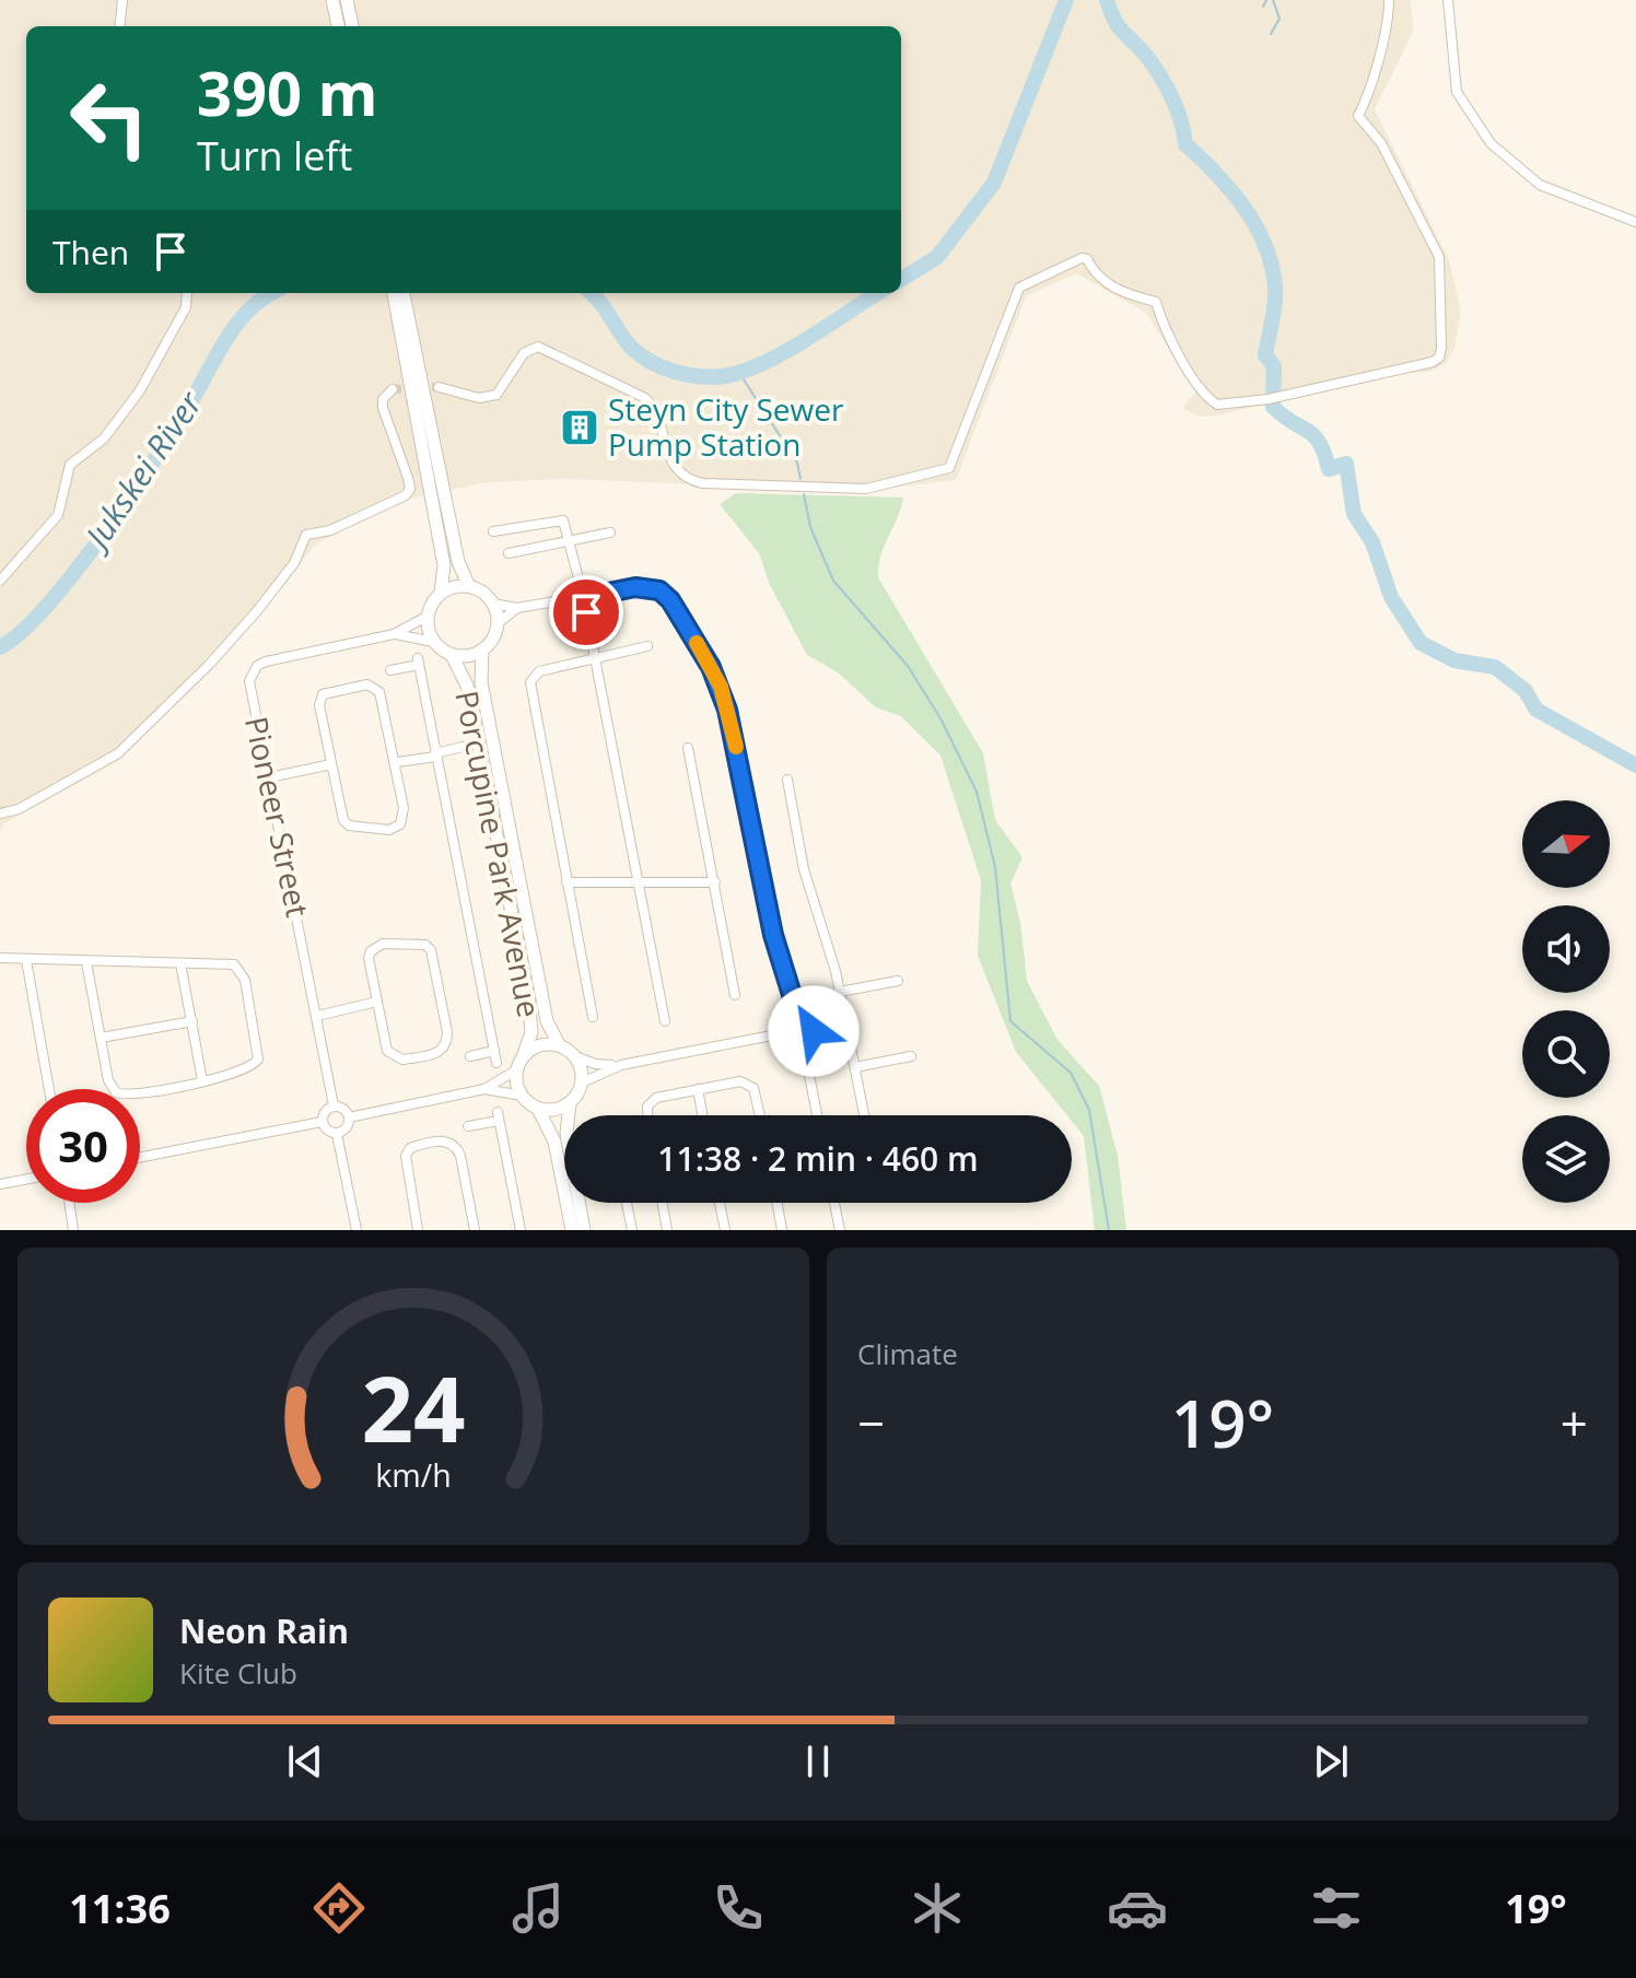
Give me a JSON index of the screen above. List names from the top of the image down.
{
  "streets": {
    "street": ["Pioneer Street", "Porcupine Park Avenue"]
  },
  "water": ["Jukskei River"],
  "places": {
    "building": ["Steyn City Sewer Pump Station"]
  },
  "north": "right",
  "page": {
    "turn": ["390 m", "Turn left"],
    "then": "Then",
    "limit": "30",
    "trip": "11:38 · 2 min · 460 m",
    "tile": "Climate",
    "heat": ["−", "19°", "+"],
    "song": ["Neon Rain", "Kite Club"],
    "tabs": ["11:36", "19°"],
    "gauge": ["24", "km/h"]
  }
}
